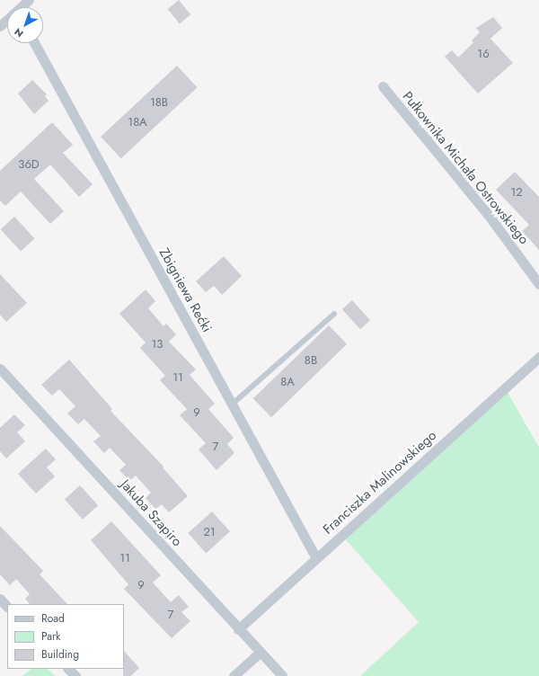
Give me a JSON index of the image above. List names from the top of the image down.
{
  "streets": {
    "street": [
      "Pułkownika Michała Ostrowskiego",
      "Zbigniewa Rećki",
      "Franciszka Malinowskiego",
      "Jakuba Szapiro"
    ]
  },
  "crossings": [
    ["Zbigniewa Rećki", "Franciszka Malinowskiego"],
    ["Franciszka Malinowskiego", "Jakuba Szapiro"]
  ],
  "house_numbers": [
    "16",
    "18B",
    "18A",
    "36D",
    "12",
    "13",
    "8B",
    "11",
    "8A",
    "9",
    "7",
    "21",
    "11",
    "9",
    "7"
  ],
  "legend": ["Road", "Park", "Building"],
  "north": "bottom left"
}
